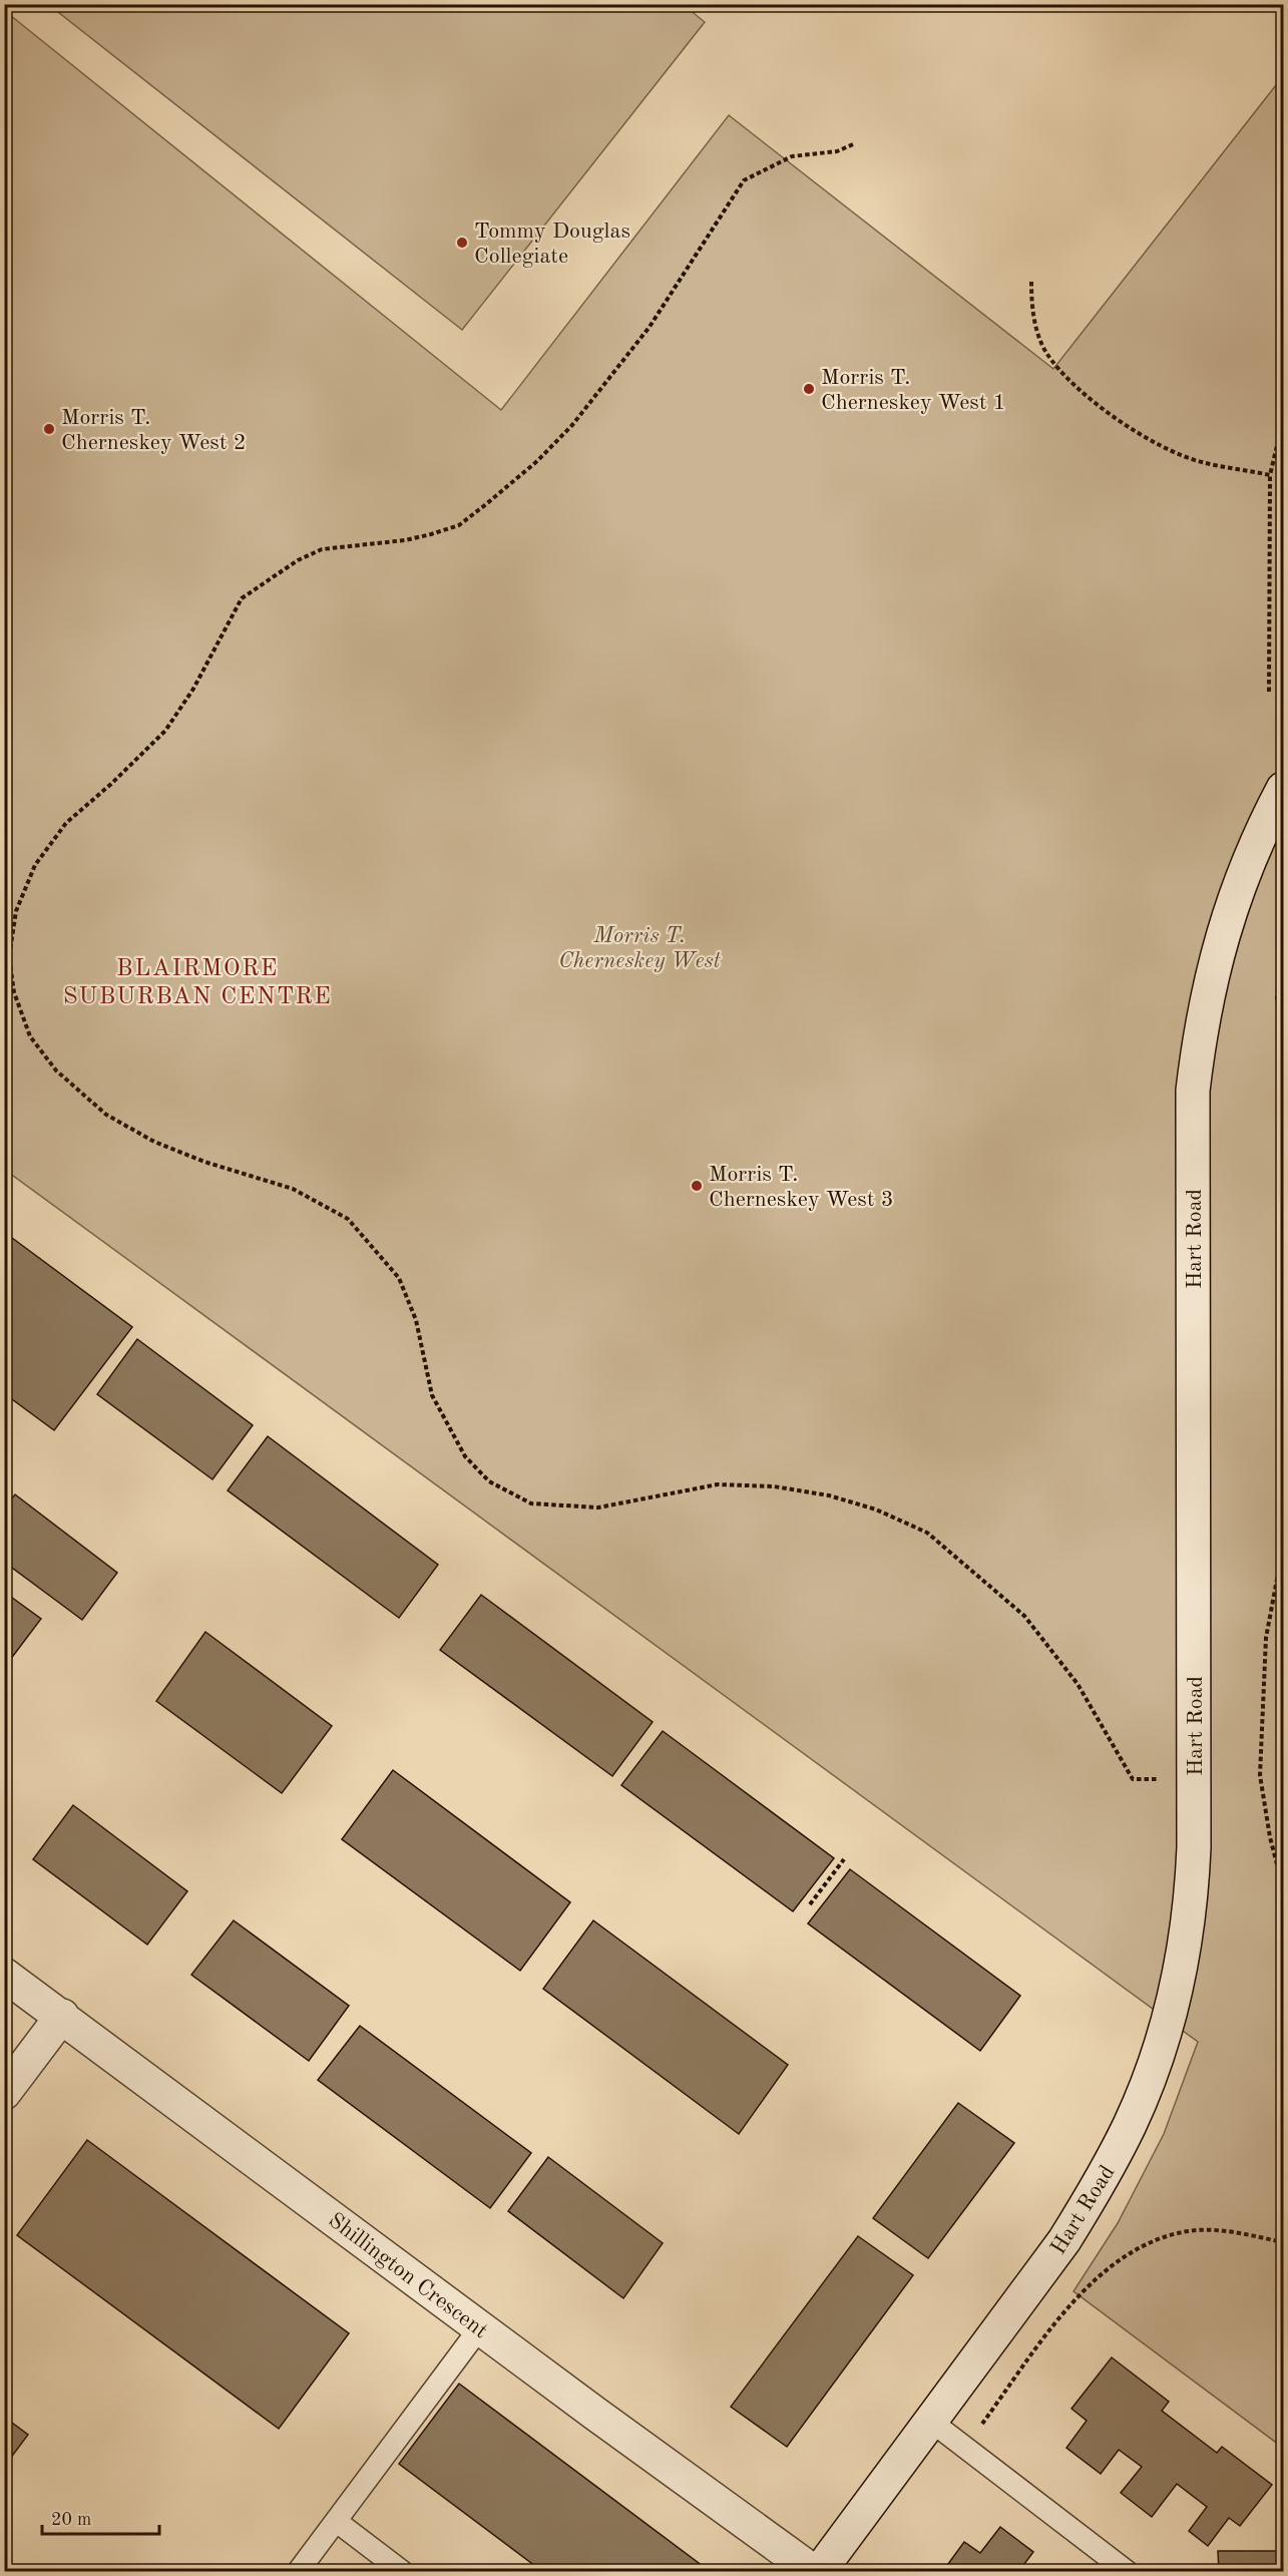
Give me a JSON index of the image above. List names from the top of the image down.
{
  "streets": {
    "street": ["Hart Road", "Shillington Crescent"]
  },
  "crossings": [
    ["Hart Road", "Shillington Crescent"]
  ],
  "districts": ["BLAIRMORE SUBURBAN CENTRE"],
  "parks": ["Morris T. Cherneskey West"],
  "places": [
    "Tommy Douglas Collegiate",
    "Morris T. Cherneskey West 1",
    "Morris T. Cherneskey West 2",
    "Morris T. Cherneskey West 3"
  ],
  "scale_bar": "20 m"
}
